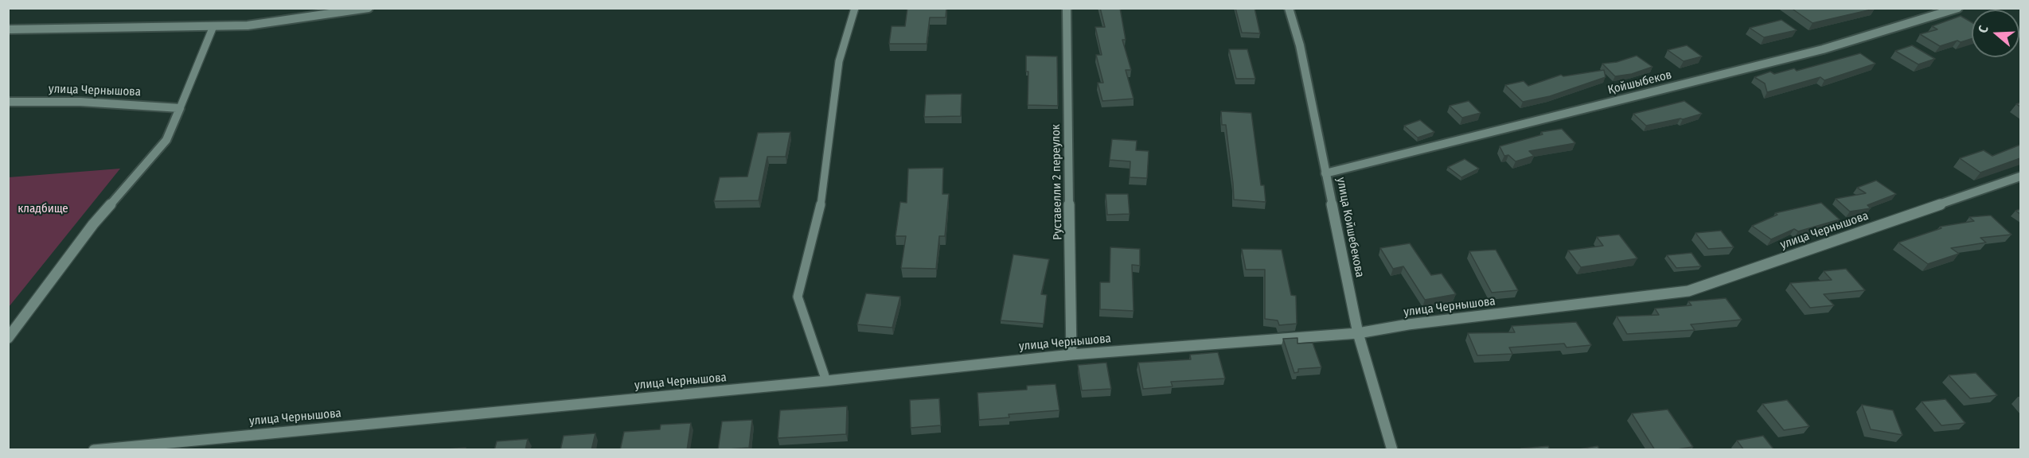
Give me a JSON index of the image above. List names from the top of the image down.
{
  "streets": {
    "street": [
      "Қойшыбеков",
      "улица Чернышова",
      "Руставелли 2 переулок",
      "улица Койшебекова"
    ]
  },
  "crossings": [
    ["Қойшыбеков", "улица Койшебекова"],
    ["улица Чернышова", "Руставелли 2 переулок"],
    ["улица Чернышова", "улица Койшебекова"]
  ],
  "parks": ["кладбище"],
  "north": "left"
}
